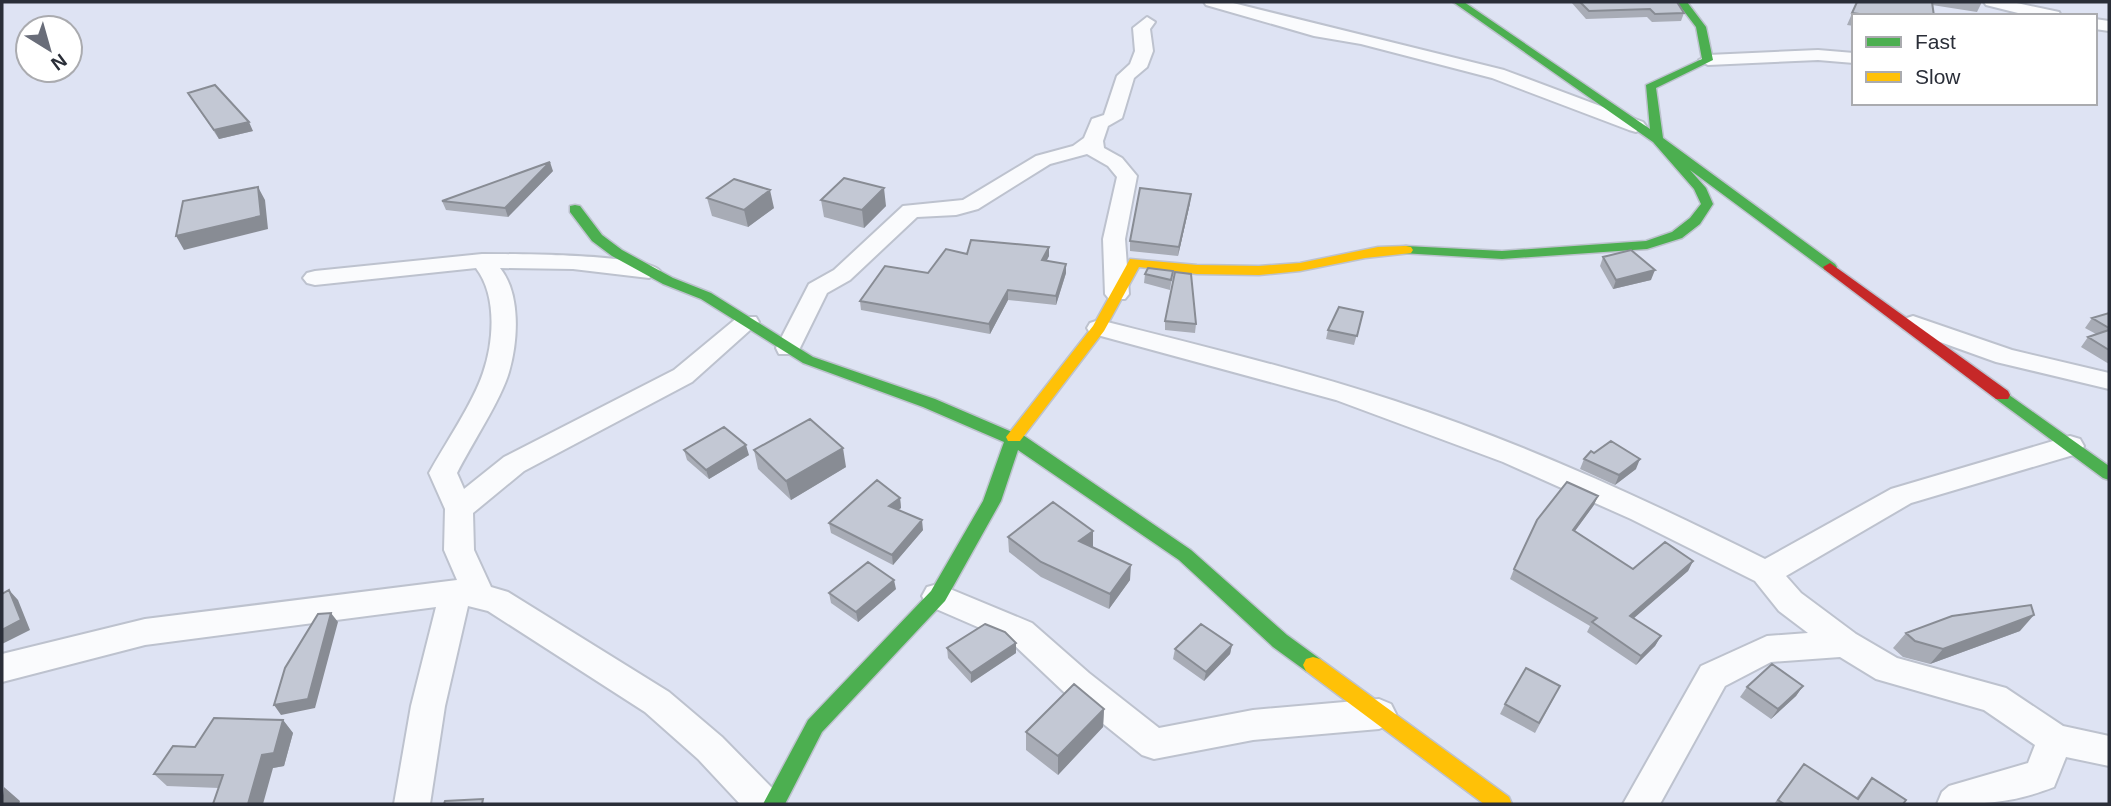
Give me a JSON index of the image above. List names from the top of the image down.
{
  "legend": ["Fast", "Slow"],
  "north": "bottom right"
}
